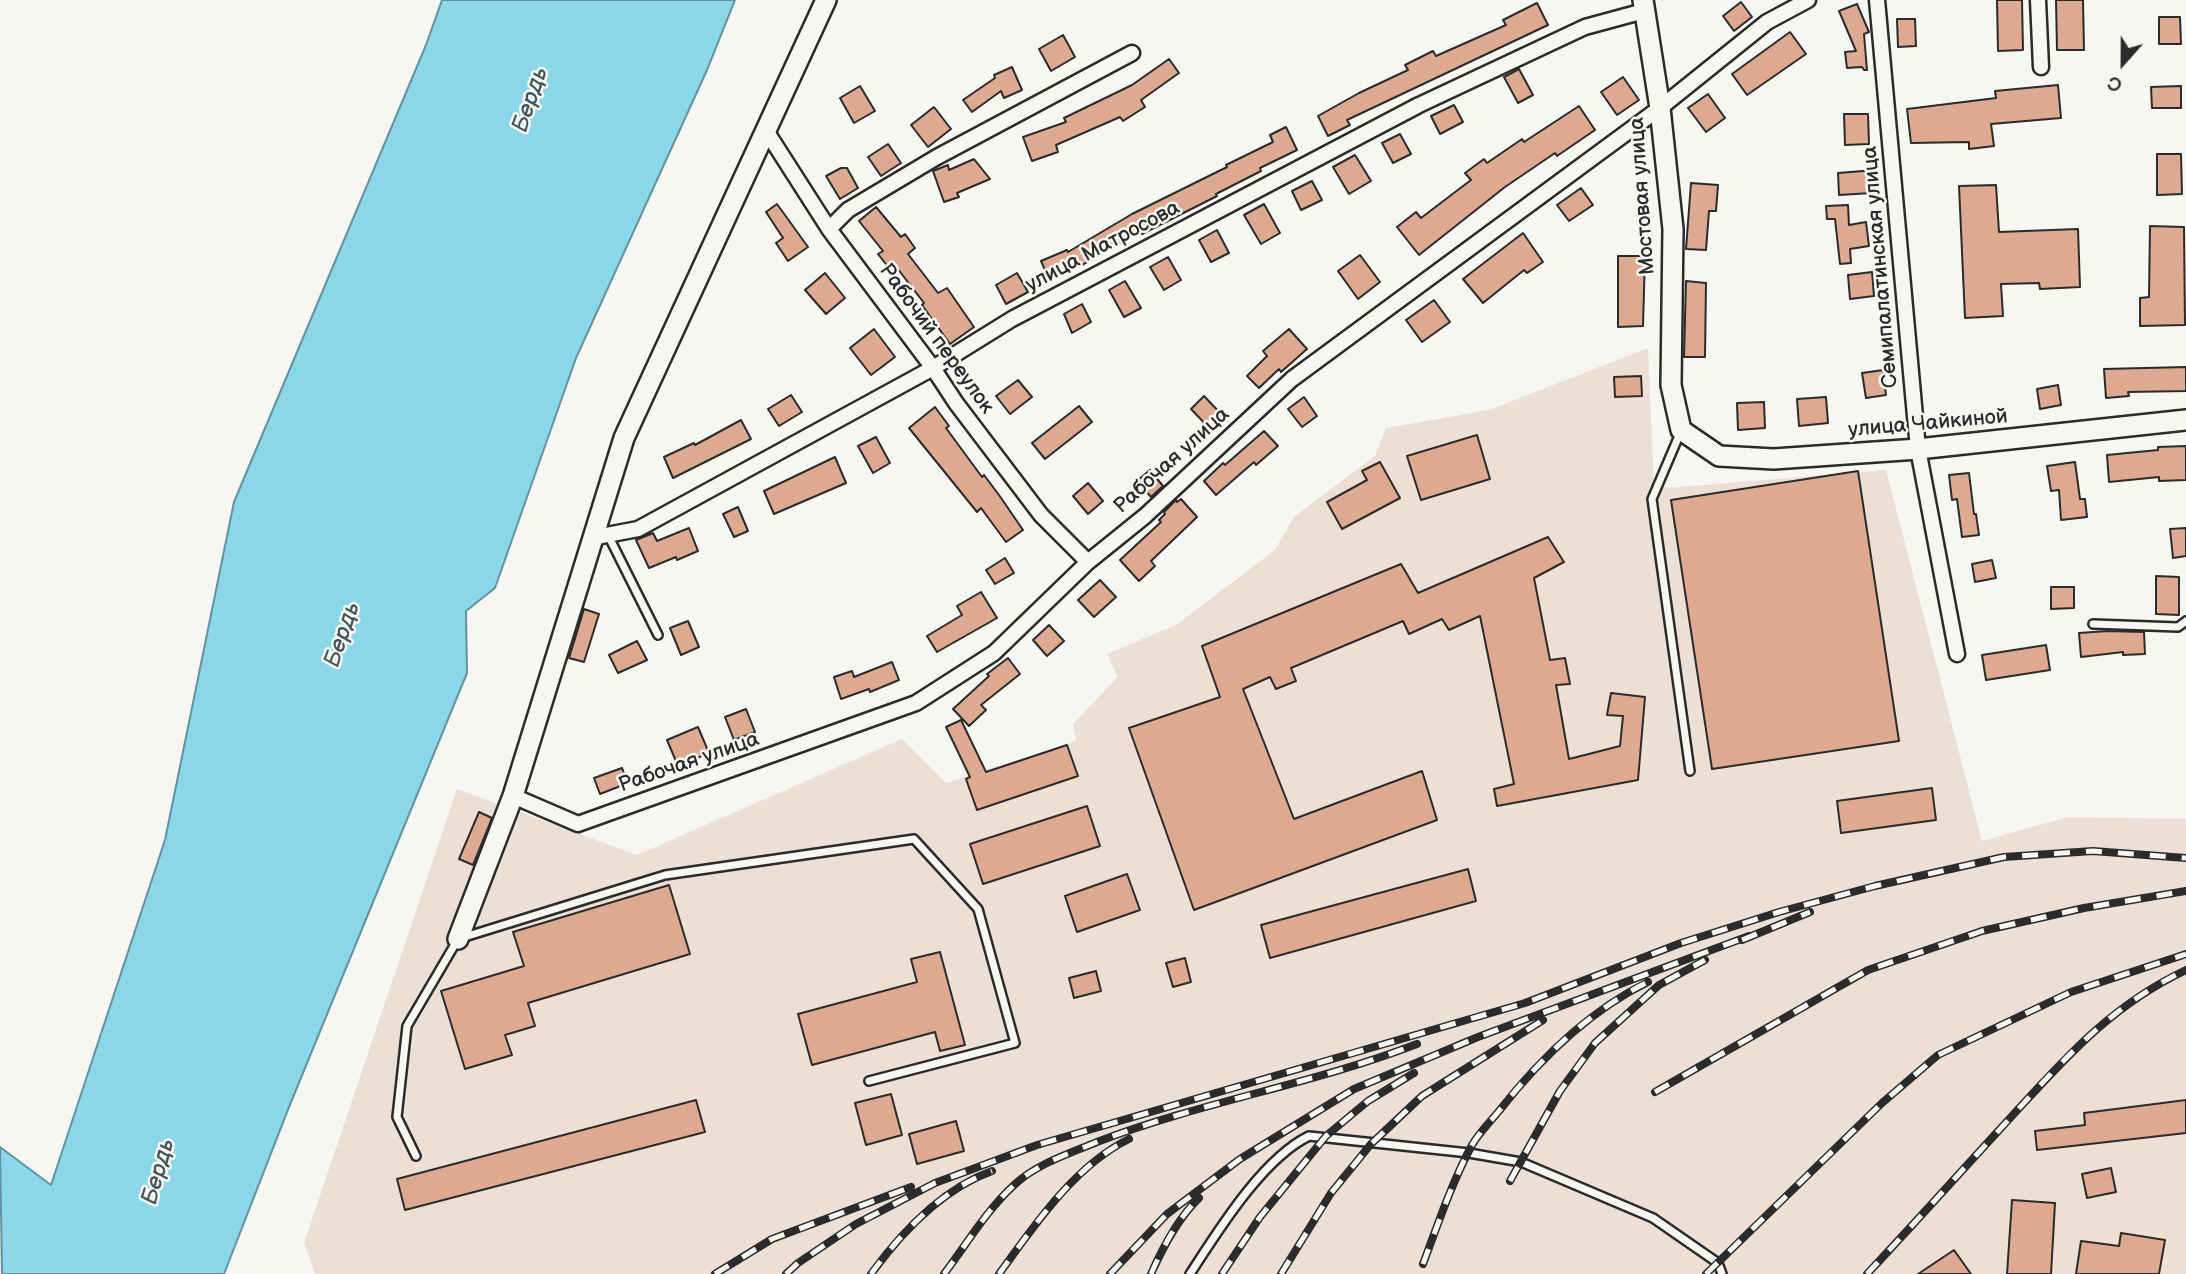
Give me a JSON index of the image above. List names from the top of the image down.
{
  "streets": {
    "street": [
      "Мостовая улица",
      "улица Матросова",
      "Семипалатинская улица",
      "Рабочий переулок",
      "улица Чайкиной",
      "Рабочая улица"
    ]
  },
  "crossings": [
    ["Мостовая улица", "улица Матросова"],
    ["Мостовая улица", "улица Чайкиной"],
    ["Мостовая улица", "Рабочая улица"],
    ["улица Матросова", "Рабочий переулок"],
    ["Семипалатинская улица", "улица Чайкиной"],
    ["Рабочий переулок", "Рабочая улица"]
  ],
  "water": ["Бердь"],
  "north": "bottom"
}
